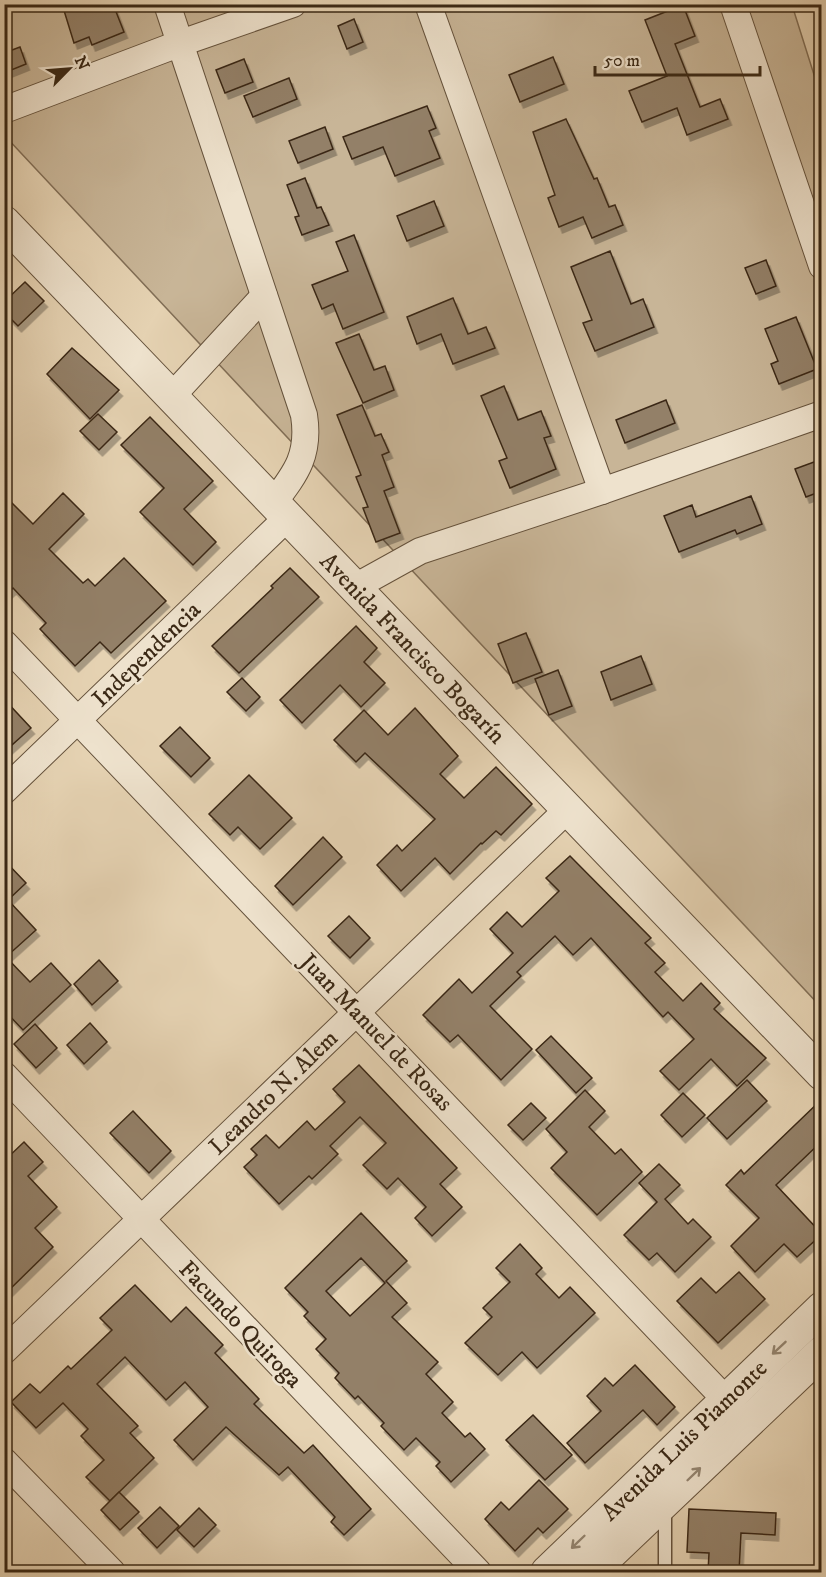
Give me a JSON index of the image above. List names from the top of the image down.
{
  "streets": {
    "street": [
      "Avenida Francisco Bogarín",
      "Independencia",
      "Juan Manuel de Rosas",
      "Leandro N. Alem",
      "Facundo Quiroga",
      "Avenida Luis Piamonte"
    ]
  },
  "crossings": [
    ["Avenida Francisco Bogarín", "Independencia"],
    ["Avenida Francisco Bogarín", "Leandro N. Alem"],
    ["Independencia", "Juan Manuel de Rosas"],
    ["Juan Manuel de Rosas", "Leandro N. Alem"],
    ["Juan Manuel de Rosas", "Avenida Luis Piamonte"],
    ["Leandro N. Alem", "Facundo Quiroga"]
  ],
  "scale_bar": "50 m",
  "north": "top right"
}
